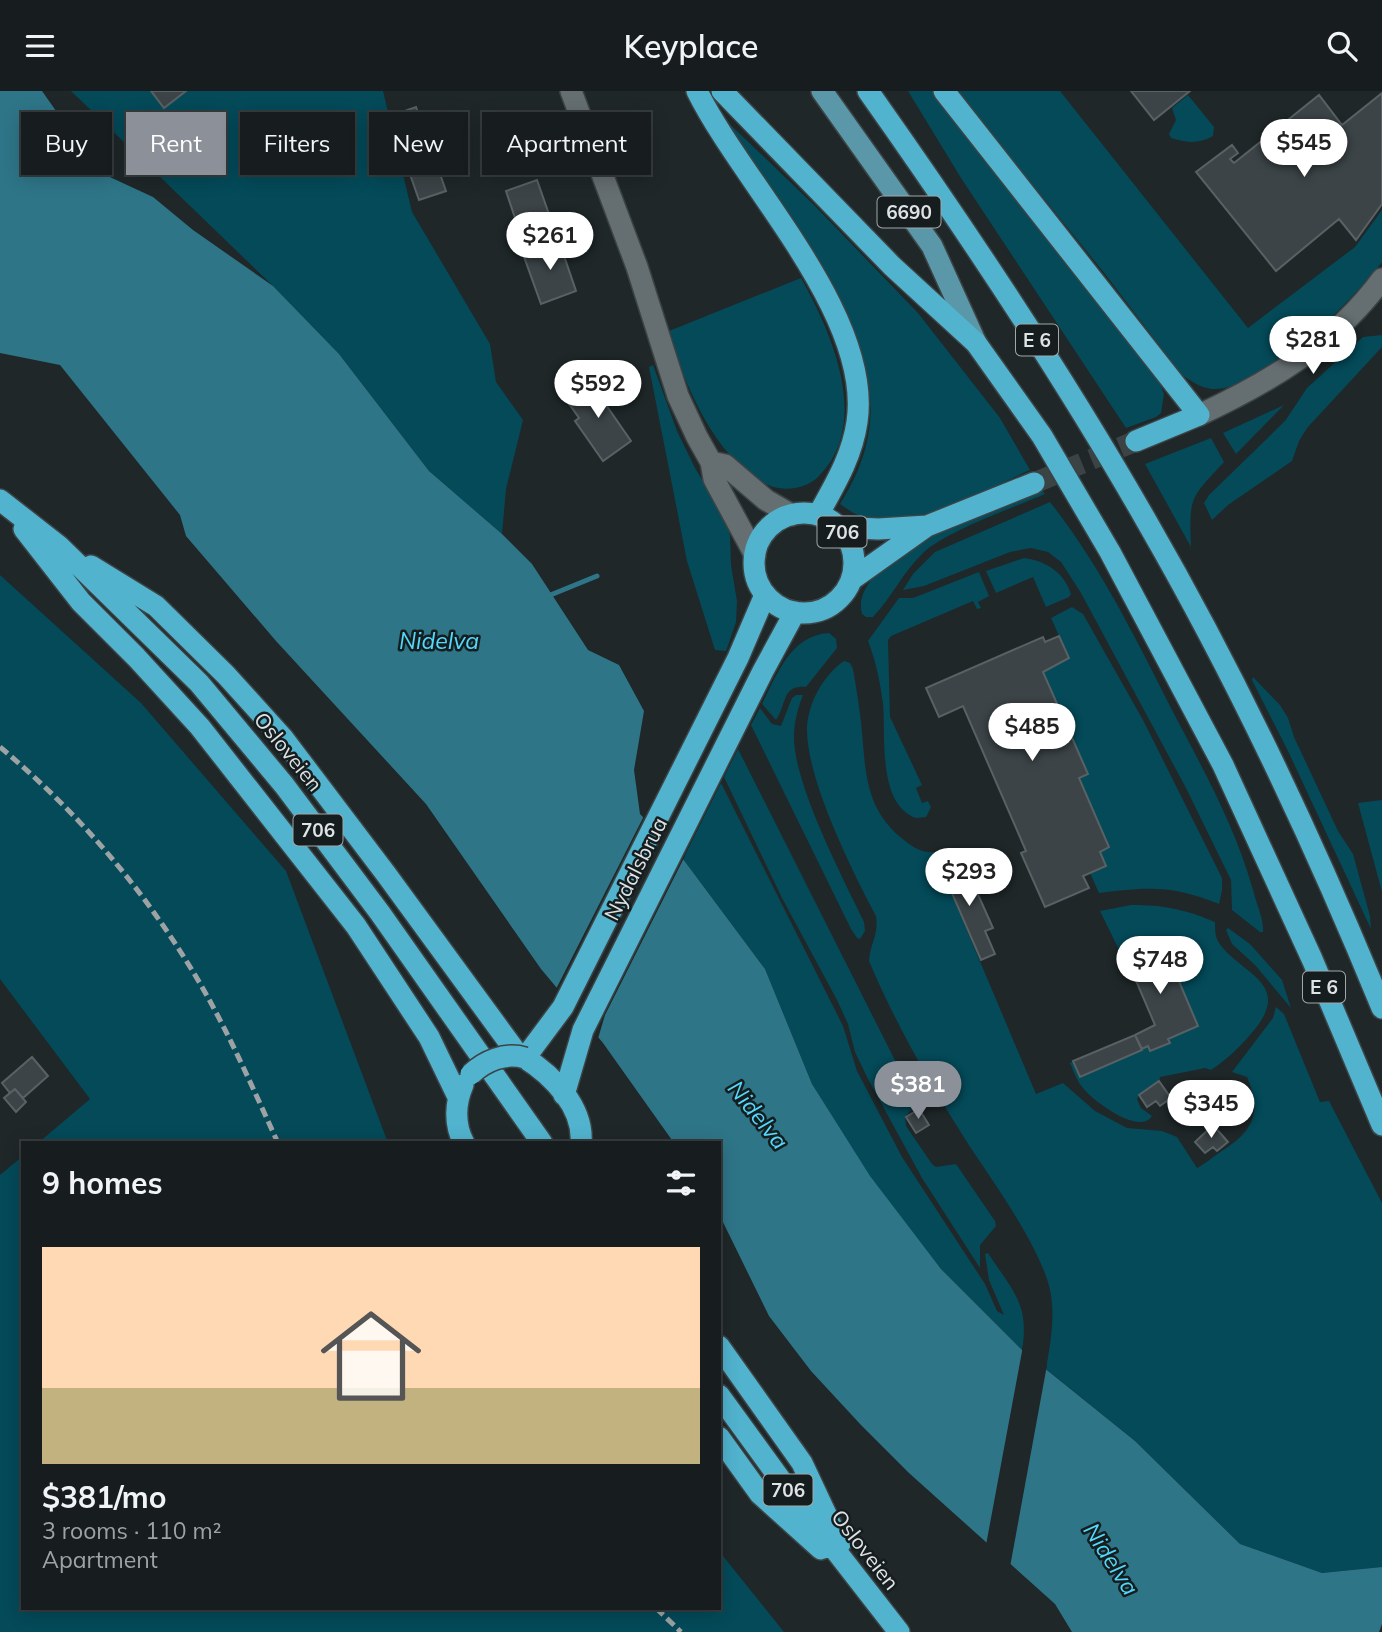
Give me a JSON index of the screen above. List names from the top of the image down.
{
  "streets": {
    "highway": [
      "E 6",
      "706",
      "Osloveien",
      "Nydalsbrua"
    ],
    "main road": ["6690"]
  },
  "crossings": [
    ["6690", "E 6"],
    ["706", "Osloveien"],
    ["706", "Nydalsbrua"]
  ],
  "water": ["Nidelva"],
  "page": {
    "header": "Keyplace",
    "chip": [
      "Buy",
      "Rent",
      "Filters",
      "New",
      "Apartment"
    ],
    "price": [
      "$545",
      "$261",
      "$281",
      "$592",
      "$485",
      "$293",
      "$748",
      "$381",
      "$345"
    ],
    "heading": "9 homes",
    "list": [
      {
        "name": "$381/mo",
        "note": "3 rooms · 110 m² · Apartment"
      }
    ]
  }
}
